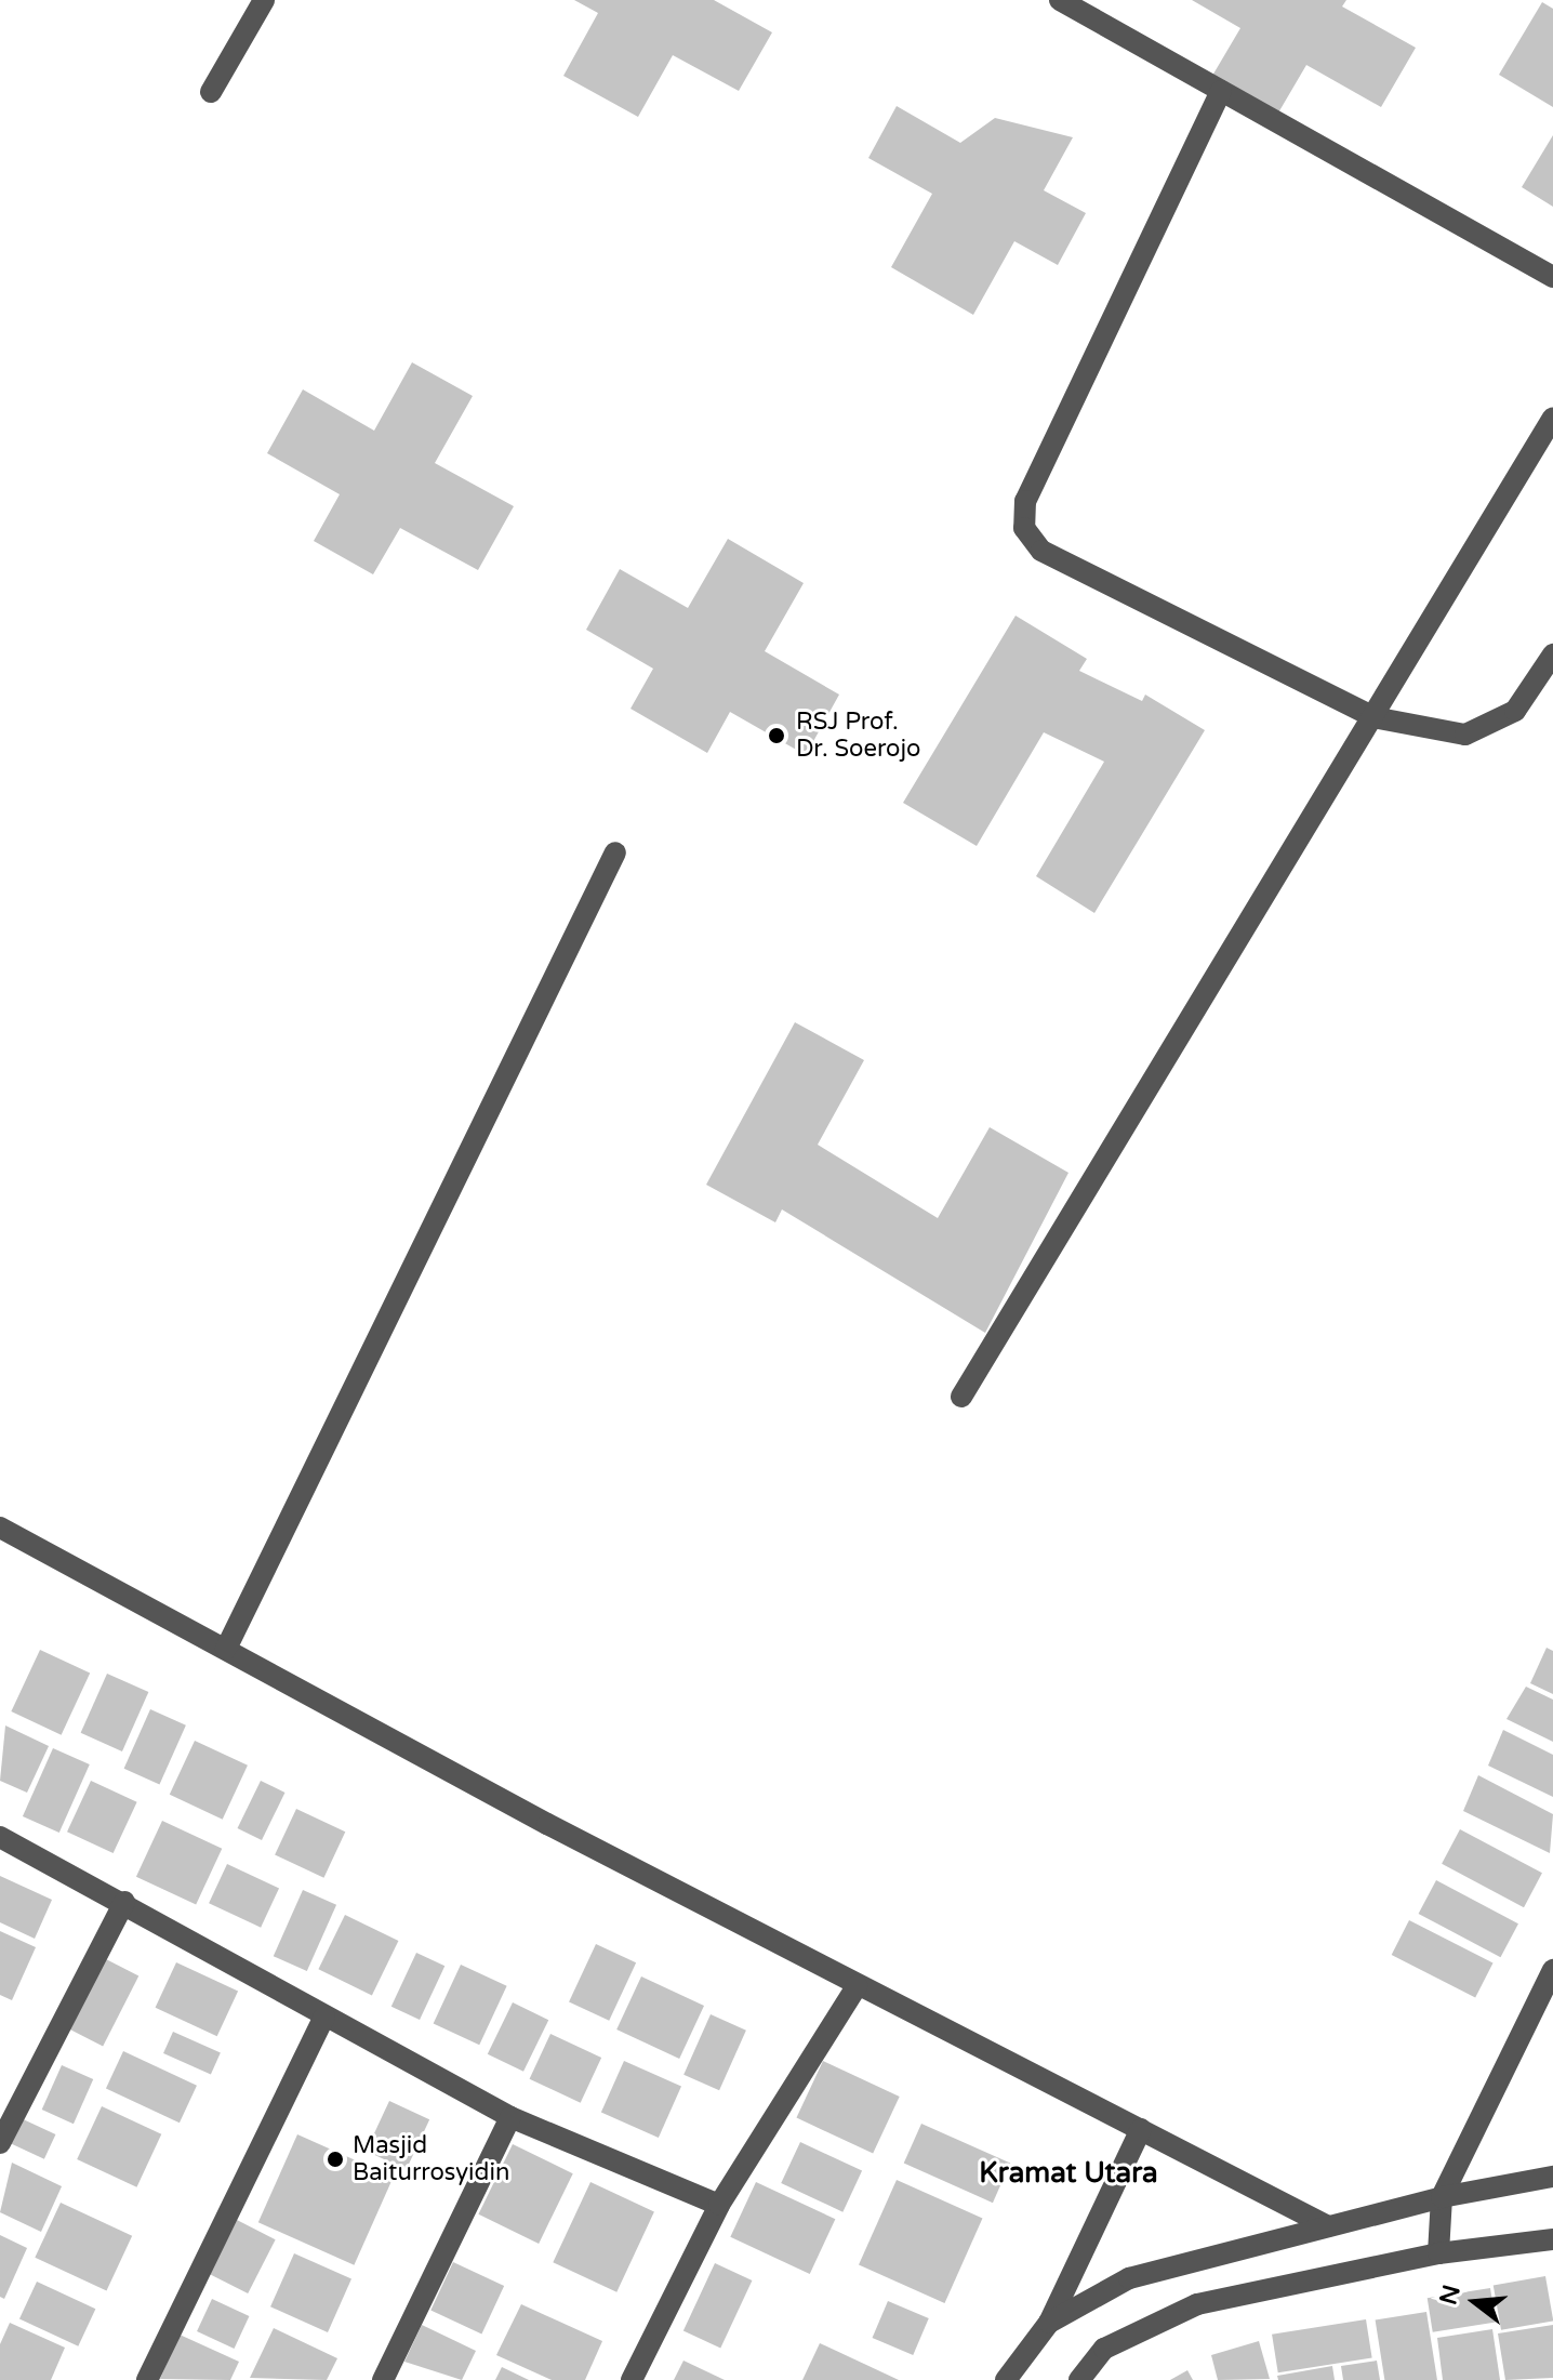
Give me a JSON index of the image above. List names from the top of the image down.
{
  "districts": ["Kramat Utara"],
  "places": ["RSJ Prof. Dr. Soerojo", "Masjid Baiturrosyidin"],
  "north": "left"
}
